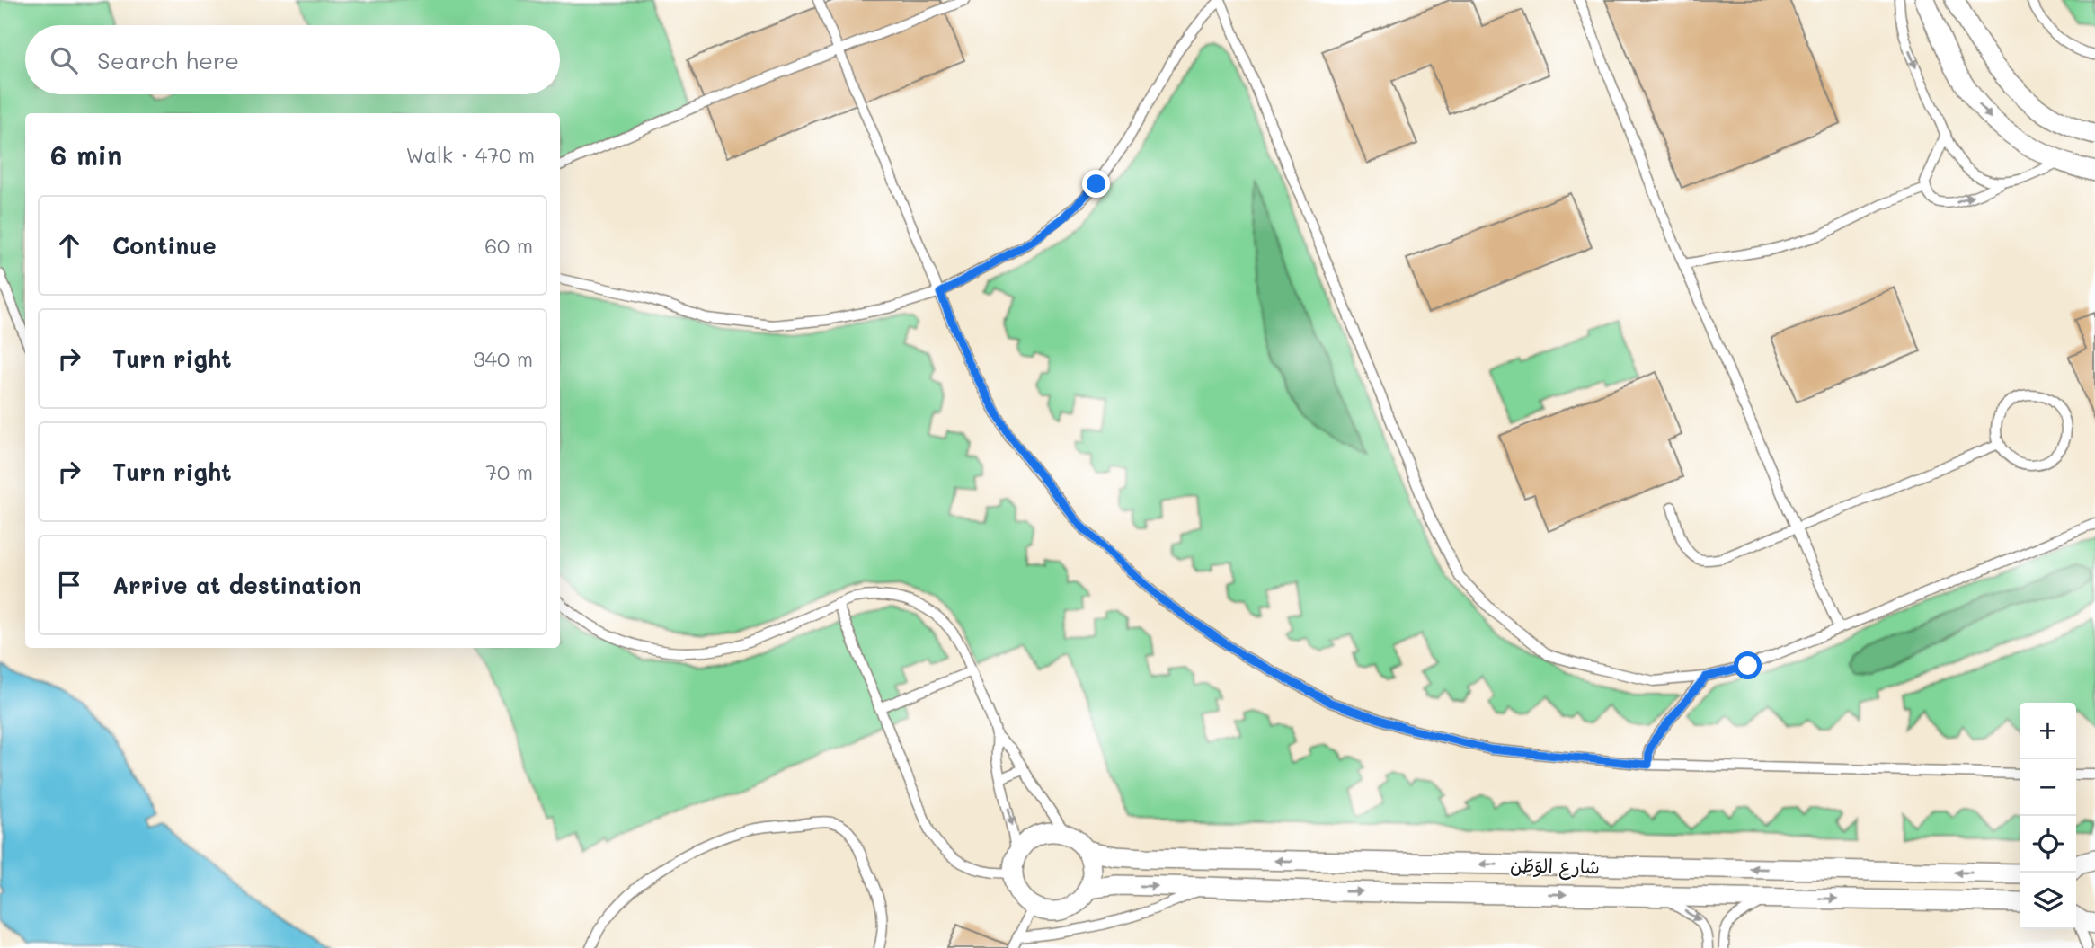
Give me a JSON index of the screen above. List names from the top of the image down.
{
  "streets": {
    "street": ["شارع الوَطَن"]
  },
  "page": {
    "search": "Search here",
    "heading": ["6 min", "Walk · 470 m"],
    "list": [
      ["Continue", "60 m"],
      ["Turn right", "340 m"],
      ["Turn right", "70 m"],
      "Arrive at destination"
    ],
    "map_buttons": ["+", "−"]
  }
}
